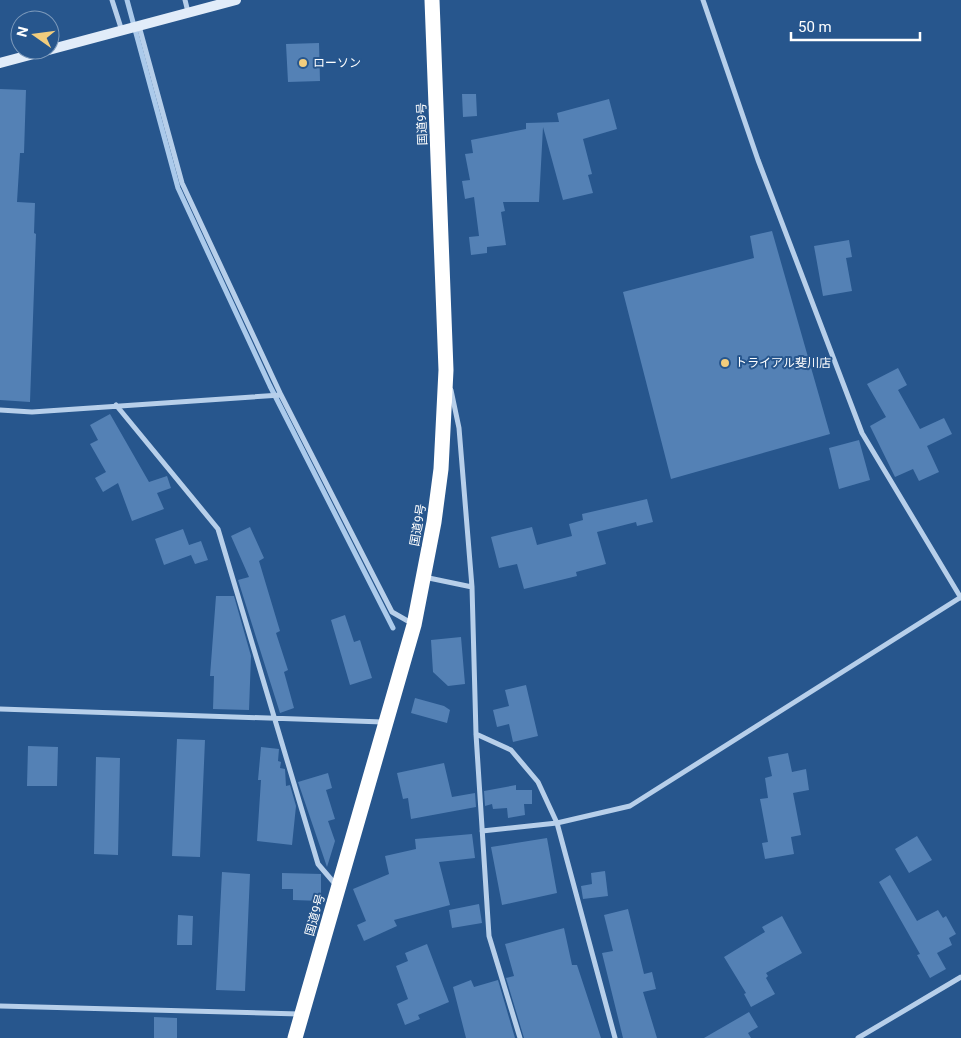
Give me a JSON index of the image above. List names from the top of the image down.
{
  "streets": {
    "highway": ["国道9号"]
  },
  "places": ["ローソン", "トライアル斐川店"],
  "scale_bar": "50 m",
  "north": "left"
}
